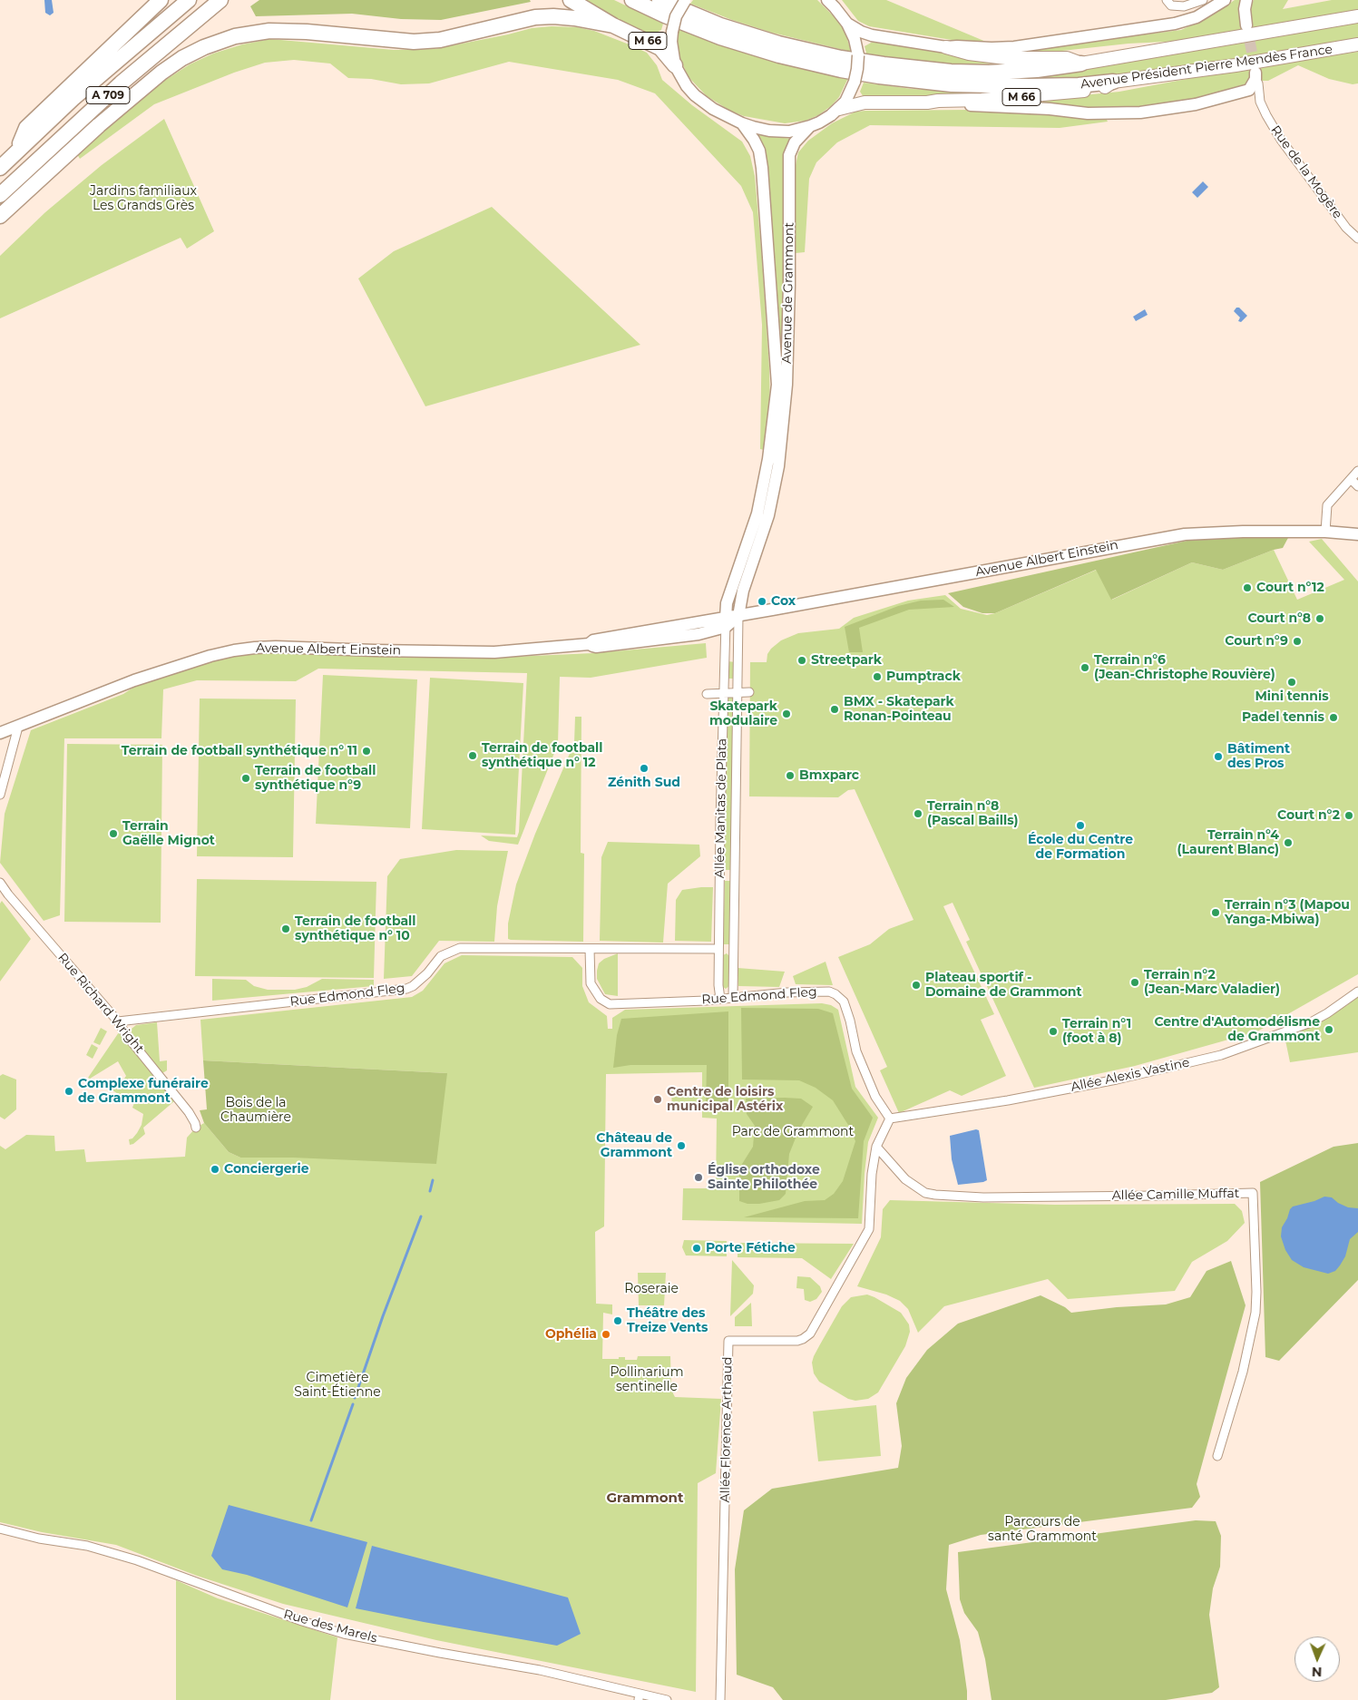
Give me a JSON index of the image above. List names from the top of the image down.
{
  "streets": {
    "highway": ["M 66", "Avenue Président Pierre Mendès France", "A 709"],
    "main road": ["Avenue de Grammont", "Avenue Albert Einstein"],
    "street": [
      "Rue de la Mogère",
      "Allée Manitas de Plata",
      "Rue Edmond Fleg",
      "Rue Richard Wright",
      "Allée Alexis Vastine",
      "Allée Camille Muffat",
      "Allée Florence Arthaud",
      "Rue des Marels"
    ]
  },
  "crossings": [
    ["M 66", "Avenue Président Pierre Mendès France"],
    ["Avenue de Grammont", "Avenue Albert Einstein"],
    ["Avenue de Grammont", "Allée Manitas de Plata"],
    ["Avenue Albert Einstein", "Allée Manitas de Plata"],
    ["Allée Manitas de Plata", "Rue Edmond Fleg"],
    ["Rue Edmond Fleg", "Rue Richard Wright"],
    ["Rue Edmond Fleg", "Allée Alexis Vastine"],
    ["Rue Edmond Fleg", "Allée Florence Arthaud"],
    ["Allée Alexis Vastine", "Allée Florence Arthaud"],
    ["Allée Camille Muffat", "Allée Florence Arthaud"]
  ],
  "districts": ["Grammont"],
  "parks": [
    "Jardins familiaux Les Grands Grès",
    "Bois de la Chaumière",
    "Parc de Grammont",
    "Roseraie",
    "Pollinarium sentinelle",
    "Cimetière Saint-Étienne",
    "Parcours de santé Grammont"
  ],
  "places": [
    "Court n°12",
    "Cox",
    "Court n°8",
    "Court n°9",
    "Streetpark",
    "Terrain n°6 (Jean-Christophe Rouvière)",
    "Pumptrack",
    "Mini tennis",
    "BMX - Skatepark Ronan-Pointeau",
    "Skatepark modulaire",
    "Padel tennis",
    "Terrain de football synthétique n° 11",
    "Terrain de football synthétique n° 12",
    "Bâtiment des Pros",
    "Zénith Sud",
    "Bmxparc",
    "Terrain de football synthétique n°9",
    "Terrain n°8 (Pascal Baills)",
    "Court n°2",
    "École du Centre de Formation",
    "Terrain Gaëlle Mignot",
    "Terrain n°4 (Laurent Blanc)",
    "Terrain n°3 (Mapou Yanga-Mbiwa)",
    "Terrain de football synthétique n° 10",
    "Terrain n°2 (Jean-Marc Valadier)",
    "Plateau sportif - Domaine de Grammont",
    "Centre d'Automodélisme de Grammont",
    "Terrain n°1 (foot à 8)",
    "Complexe funéraire de Grammont",
    "Centre de loisirs municipal Astérix",
    "Château de Grammont",
    "Conciergerie",
    "Église orthodoxe Sainte Philothée",
    "Porte Fétiche",
    "Théâtre des Treize Vents",
    "Ophélia"
  ],
  "north": "bottom"
}
